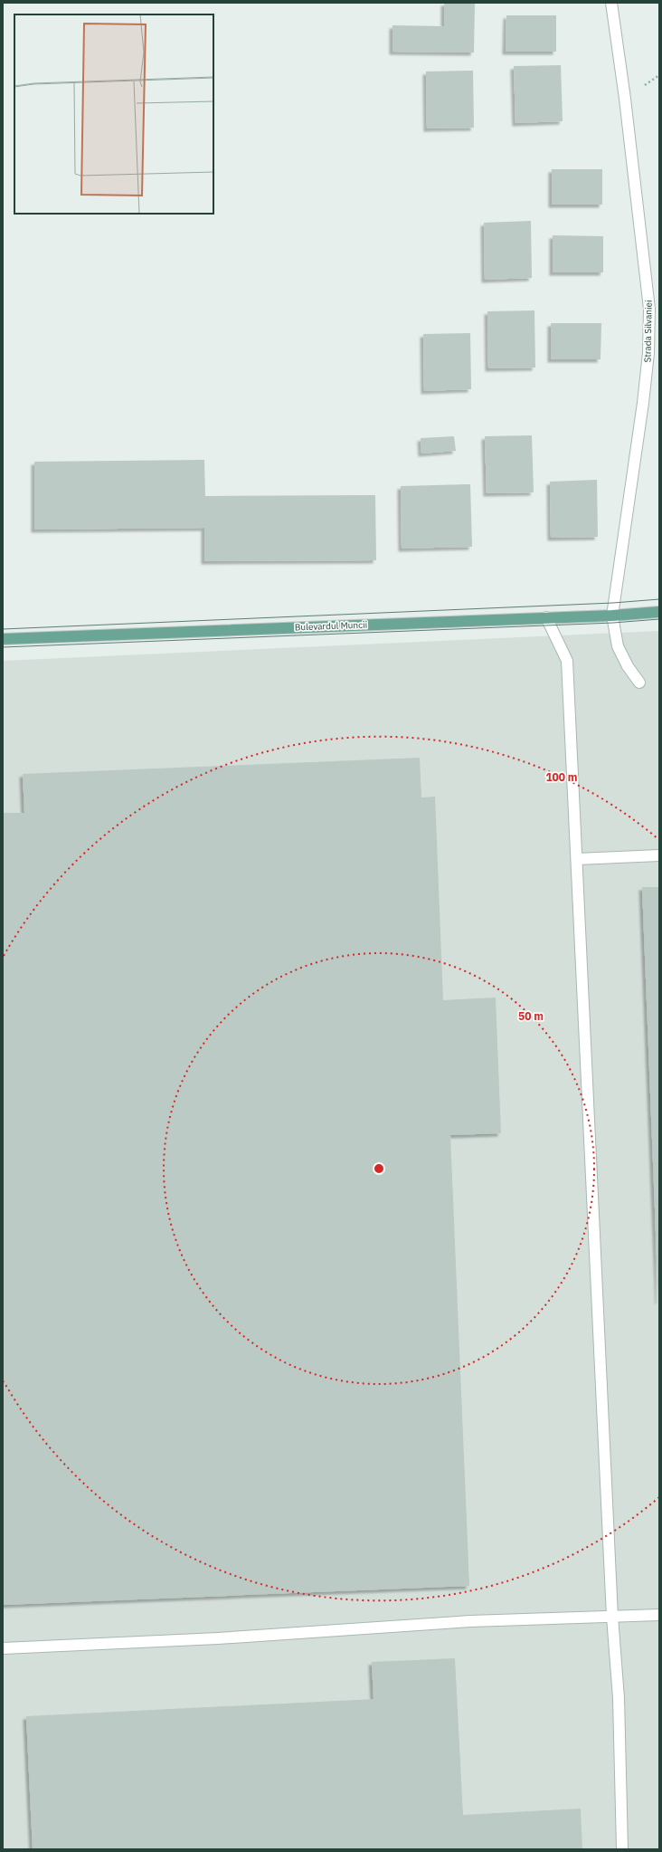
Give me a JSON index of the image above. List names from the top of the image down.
{
  "streets": {
    "main road": ["Bulevardul Muncii"],
    "street": ["Strada Silvaniei"]
  },
  "crossings": [
    ["Strada Silvaniei", "Bulevardul Muncii"]
  ],
  "rings": ["100 m", "50 m"]
}
